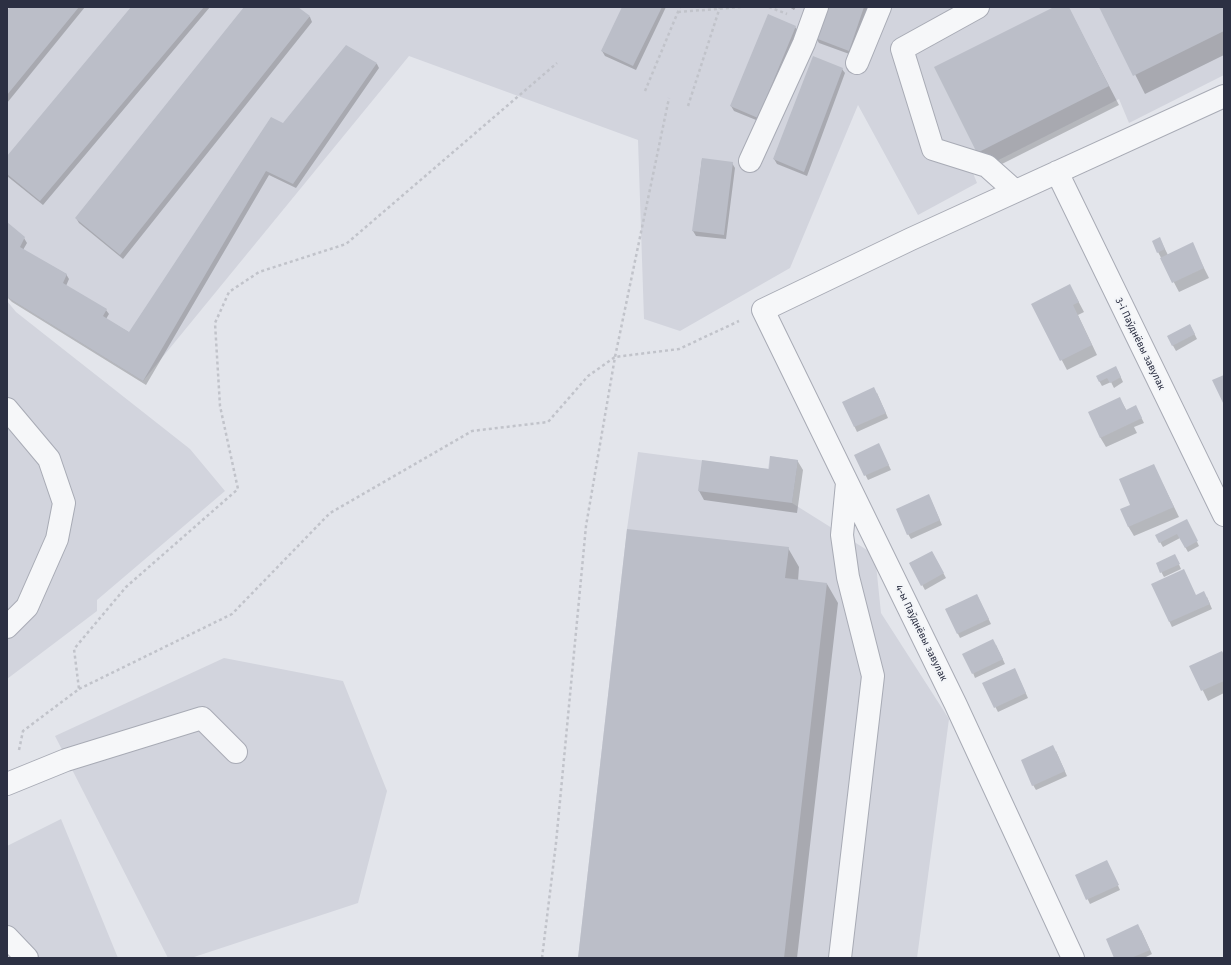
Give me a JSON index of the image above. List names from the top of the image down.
{
  "streets": {
    "street": ["3-і Паўднёвы завулак", "4-ы Паўднёвы завулак"]
  }
}
